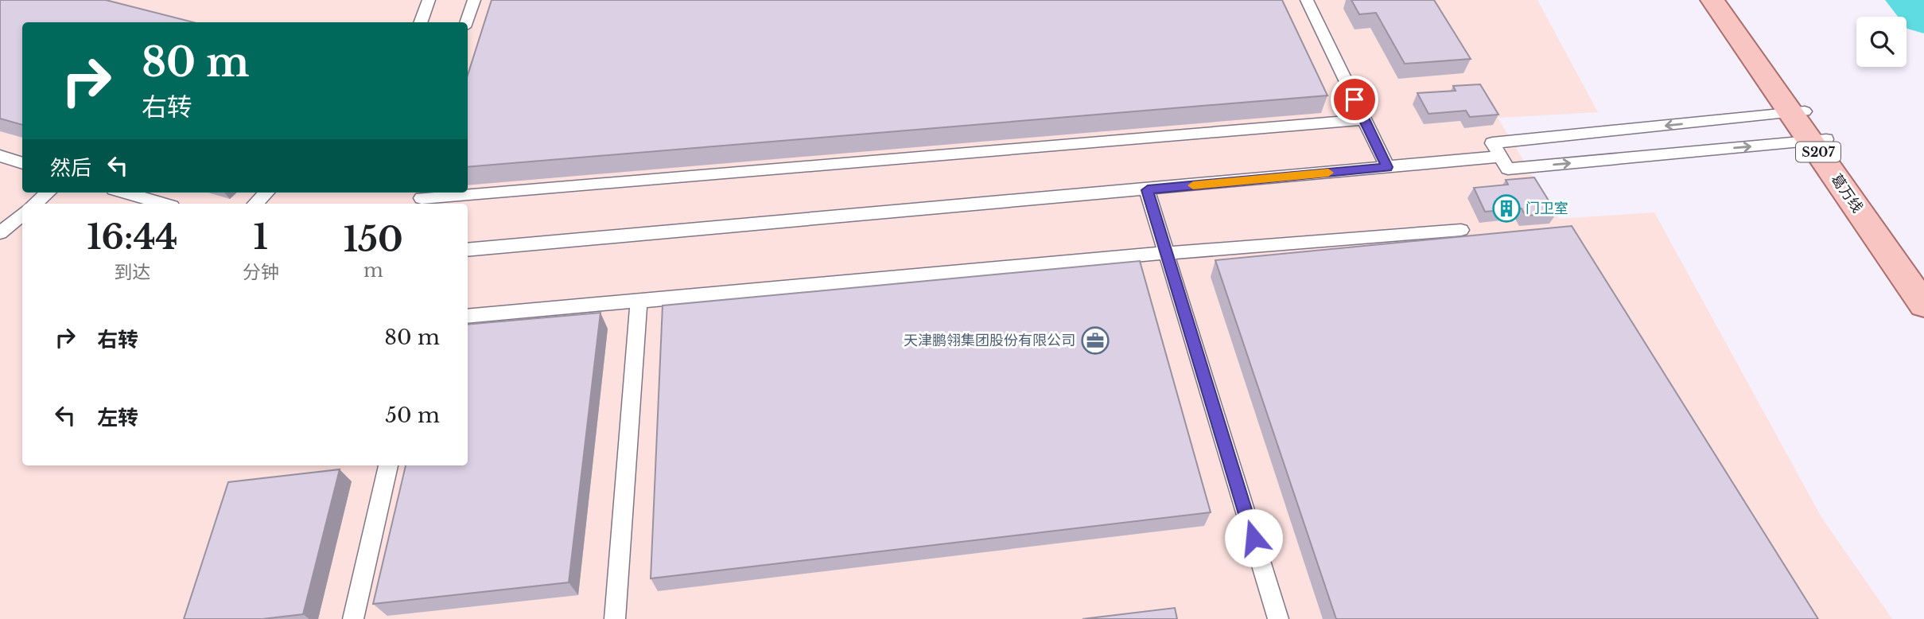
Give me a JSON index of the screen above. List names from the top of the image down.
{
  "streets": {
    "main road": ["S207", "葛万线"]
  },
  "places": {
    "building": ["门卫室"],
    "office": ["天津鹏翎集团股份有限公司"]
  },
  "page": {
    "turn": ["80 m", "右转"],
    "then": "然后",
    "eta": [
      "16:44",
      "到达",
      "1",
      "分钟",
      "150",
      "m"
    ],
    "list": [
      {
        "name": "右转",
        "value": "80 m"
      },
      {
        "name": "左转",
        "value": "50 m"
      }
    ]
  }
}
